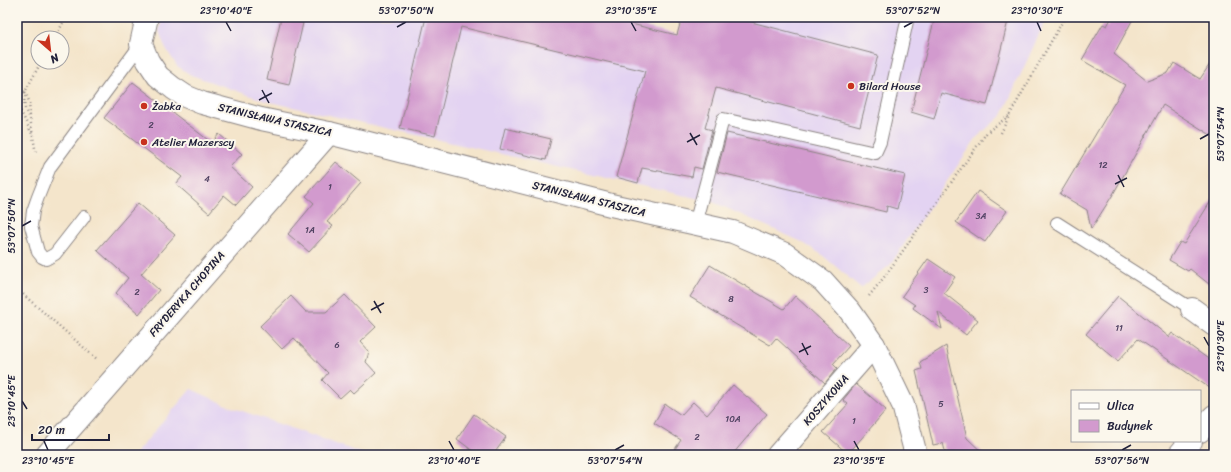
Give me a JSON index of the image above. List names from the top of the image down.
{
  "streets": {
    "street": ["STANISŁAWA STASZICA", "FRYDERYKA CHOPINA", "KOSZYKOWA"]
  },
  "crossings": [
    ["STANISŁAWA STASZICA", "FRYDERYKA CHOPINA"],
    ["STANISŁAWA STASZICA", "KOSZYKOWA"]
  ],
  "places": ["Bilard House", "Żabka", "Atelier Mazerscy"],
  "house_numbers": [
    "2",
    "12",
    "4",
    "1",
    "3A",
    "1A",
    "3",
    "2",
    "8",
    "11",
    "6",
    "5",
    "10A",
    "1",
    "2"
  ],
  "legend": ["Ulica", "Budynek"],
  "scale_bar": "20 m",
  "north": "bottom right",
  "coordinates": [
    "23°10'40\"E",
    "53°07'50\"N",
    "23°10'35\"E",
    "53°07'52\"N",
    "23°10'30\"E",
    "53°07'54\"N",
    "23°10'45\"E",
    "53°07'56\"N"
  ]
}
